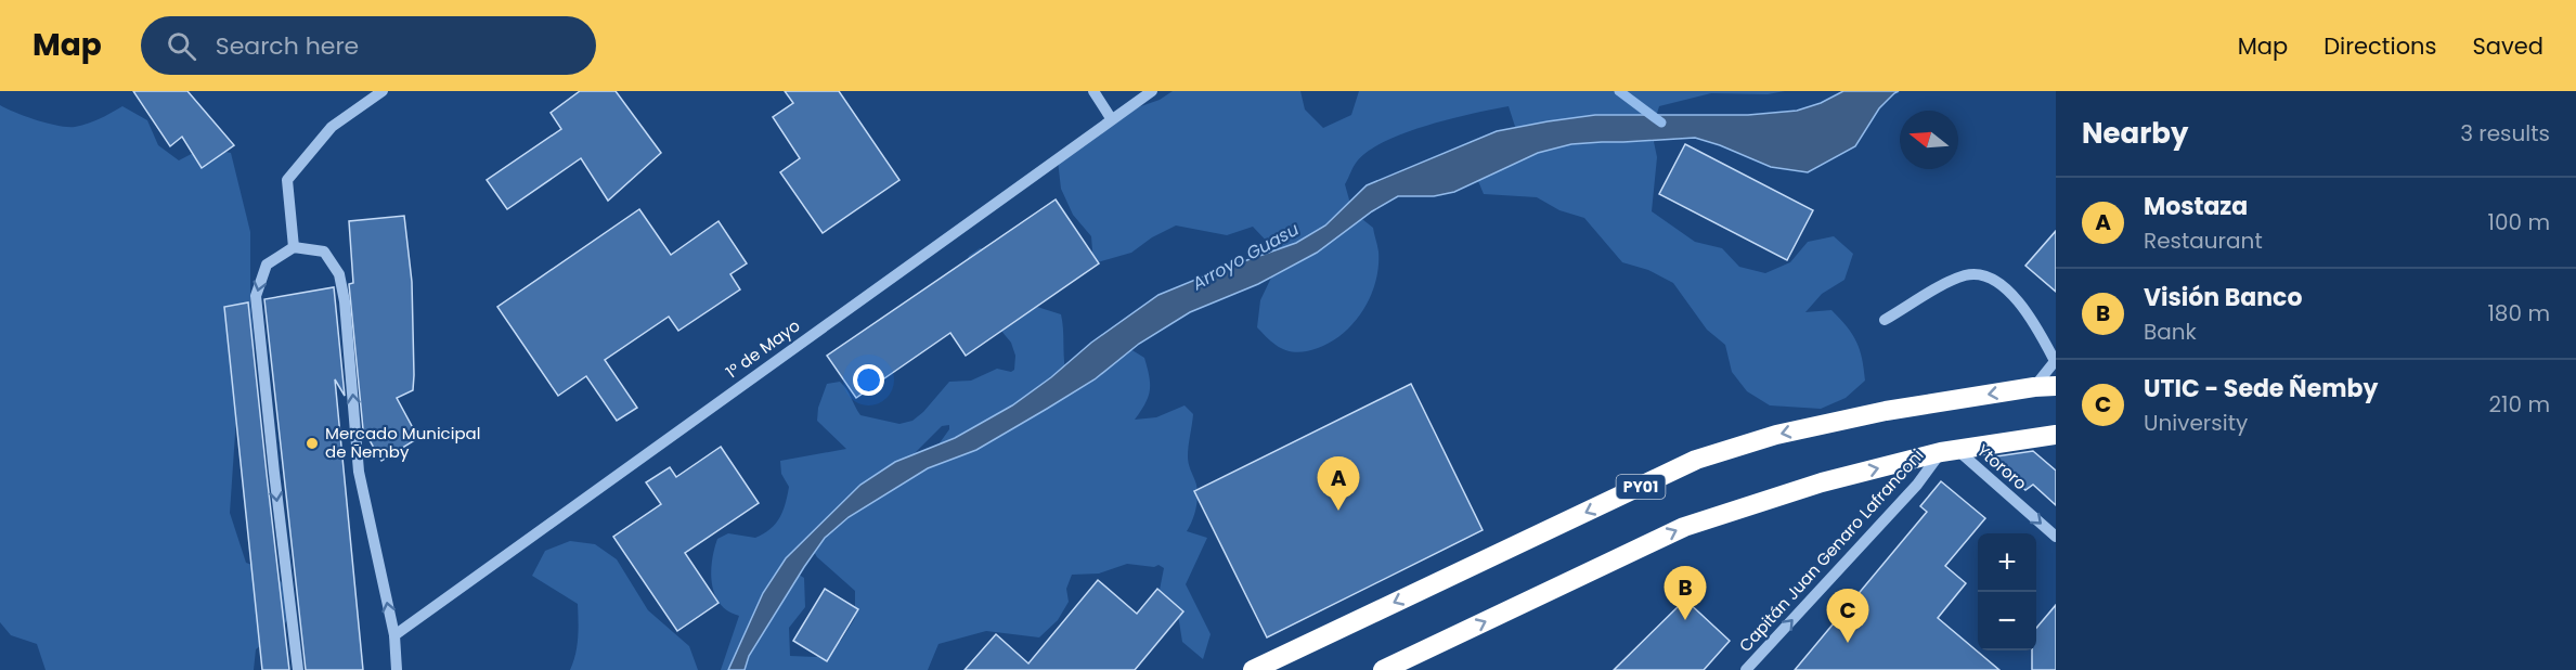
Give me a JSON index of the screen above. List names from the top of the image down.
{
  "streets": {
    "highway": ["PY01"],
    "street": ["1º de Mayo", "Ytororo", "Capitán Juan Genaro Lafranconi"]
  },
  "crossings": [
    ["Ytororo", "Capitán Juan Genaro Lafranconi"]
  ],
  "one_way": ["Ytororo", "Capitán Juan Genaro Lafranconi"],
  "water": ["Arroyo Guasu"],
  "places": ["Mercado Municipal de Ñemby"],
  "north": "left",
  "page": {
    "header": "Map",
    "search": "Search here",
    "nav": ["Map", "Directions", "Saved"],
    "heading": ["Nearby", "3 results"],
    "list": [
      {
        "mark": "A",
        "name": "Mostaza",
        "note": "Restaurant",
        "value": "100 m"
      },
      {
        "mark": "B",
        "name": "Visión Banco",
        "note": "Bank",
        "value": "180 m"
      },
      {
        "mark": "C",
        "name": "UTIC - Sede Ñemby",
        "note": "University",
        "value": "210 m"
      }
    ],
    "pins": ["A", "B", "C"],
    "map_buttons": ["+", "−"]
  }
}
